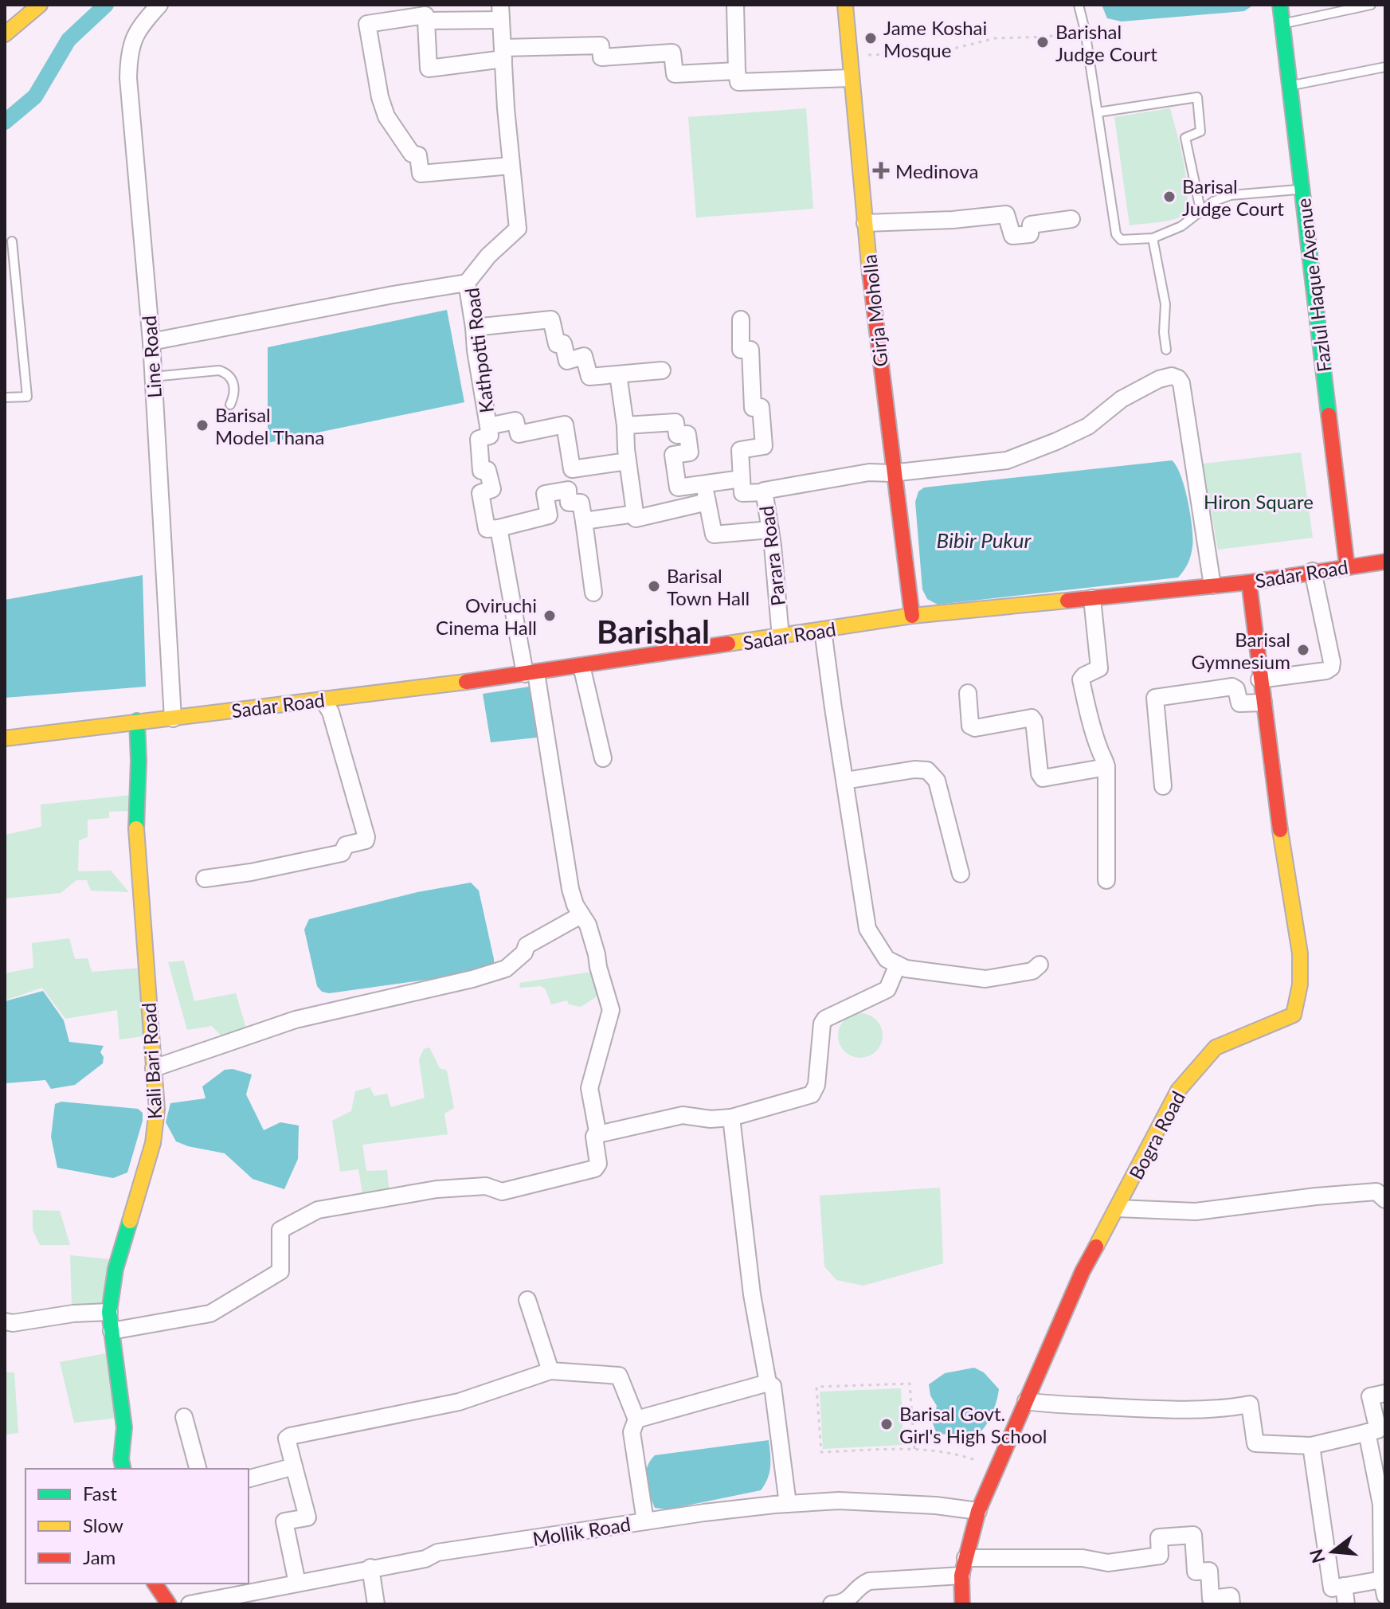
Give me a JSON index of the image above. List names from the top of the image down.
{
  "streets": {
    "main road": [
      "Fazlul Haque Avenue",
      "Girja Moholla",
      "Sadar Road",
      "Kali Bari Road",
      "Bogra Road"
    ],
    "street": [
      "Kathpotti Road",
      "Line Road",
      "Parara Road",
      "Mollik Road"
    ]
  },
  "crossings": [
    ["Fazlul Haque Avenue", "Sadar Road"],
    ["Girja Moholla", "Parara Road"],
    ["Girja Moholla", "Sadar Road"],
    ["Kathpotti Road", "Sadar Road"],
    ["Kathpotti Road", "Kali Bari Road"],
    ["Line Road", "Sadar Road"],
    ["Parara Road", "Sadar Road"],
    ["Sadar Road", "Kali Bari Road"],
    ["Sadar Road", "Bogra Road"],
    ["Bogra Road", "Mollik Road"]
  ],
  "districts": ["Barishal"],
  "water": ["Bibir Pukur"],
  "parks": ["Hiron Square"],
  "places": {
    "other": [
      "Jame Koshai Mosque",
      "Barishal Judge Court",
      "Barisal Judge Court",
      "Barisal Model Thana",
      "Barisal Town Hall",
      "Oviruchi Cinema Hall",
      "Barisal Gymnesium",
      "Barisal Govt. Girl's High School"
    ],
    "health": ["Medinova"]
  },
  "legend": ["Fast", "Slow", "Jam"],
  "north": "left"
}
